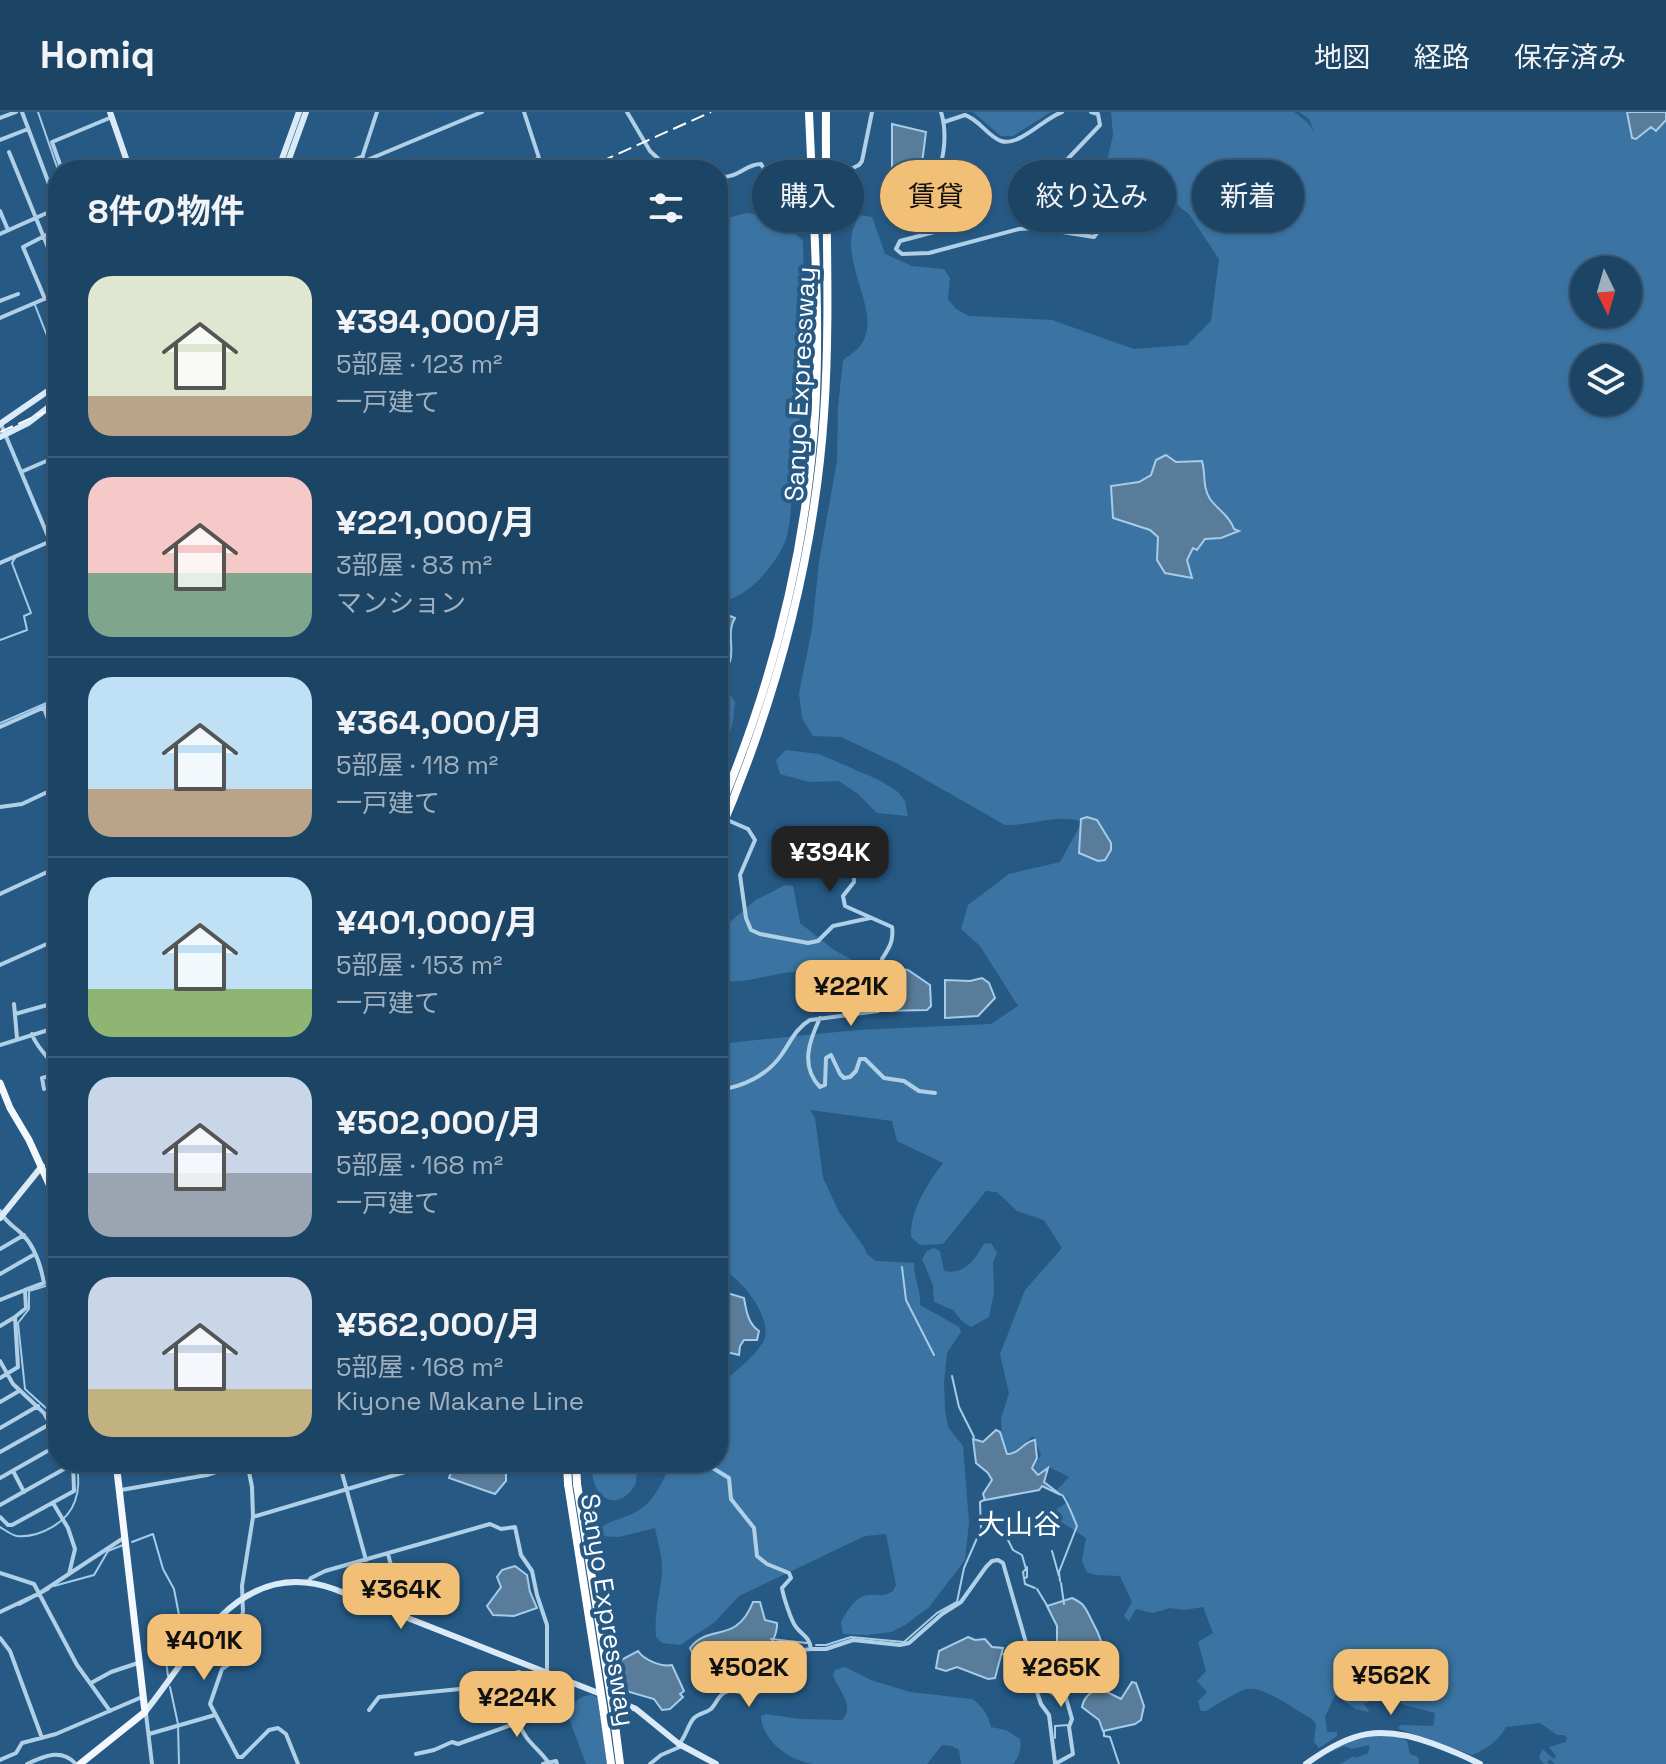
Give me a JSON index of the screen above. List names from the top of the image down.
{
  "streets": {
    "highway": ["Sanyo Expressway"]
  },
  "districts": ["大山谷"],
  "north": "bottom",
  "page": {
    "header": "Homiq",
    "nav": ["地図", "経路", "保存済み"],
    "chip": [
      "購入",
      "賃貸",
      "絞り込み",
      "新着"
    ],
    "heading": "8件の物件",
    "list": [
      {
        "name": "¥394,000/月",
        "note": "5部屋 · 123 m² · 一戸建て"
      },
      {
        "name": "¥221,000/月",
        "note": "3部屋 · 83 m² · マンション"
      },
      {
        "name": "¥364,000/月",
        "note": "5部屋 · 118 m² · 一戸建て"
      },
      {
        "name": "¥401,000/月",
        "note": "5部屋 · 153 m² · 一戸建て"
      },
      {
        "name": "¥502,000/月",
        "note": "5部屋 · 168 m² · 一戸建て"
      },
      {
        "name": "¥562,000/月",
        "note": "5部屋 · 168 m² · Kiyone Makane Line"
      }
    ],
    "price": [
      "¥394K",
      "¥221K",
      "¥364K",
      "¥401K",
      "¥502K",
      "¥265K",
      "¥562K",
      "¥224K"
    ]
  }
}
